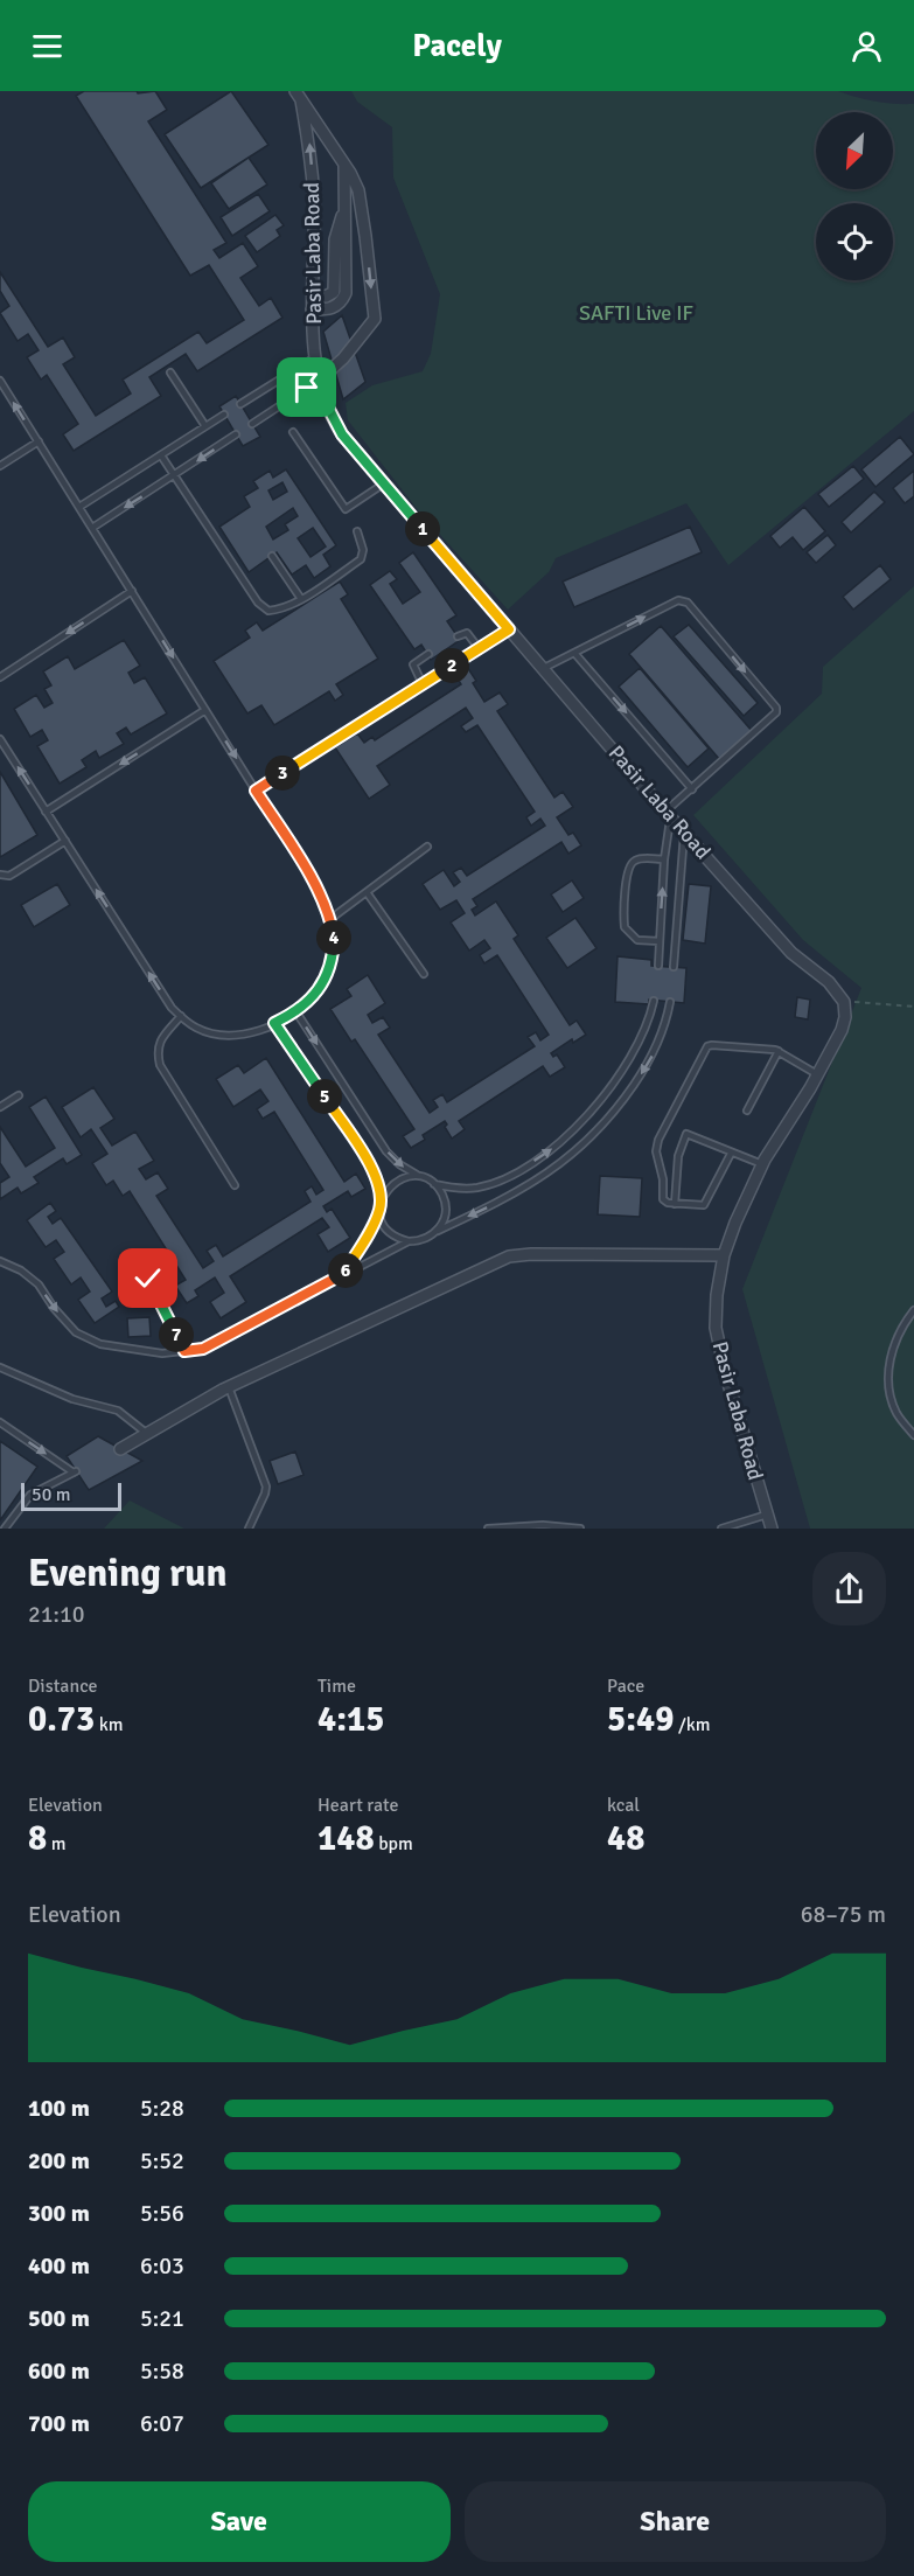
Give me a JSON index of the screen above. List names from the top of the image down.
{
  "streets": {
    "street": ["Pasir Laba Road"]
  },
  "parks": ["SAFTI Live IF"],
  "scale_bar": "50 m",
  "north": "bottom left",
  "page": {
    "header": "Pacely",
    "pins": [
      "1",
      "2",
      "3",
      "4",
      "5",
      "6",
      "7"
    ],
    "scale": "50 m",
    "heading": ["Evening run", "21:10"],
    "stats": [
      ["Distance", "0.73 km"],
      ["Time", "4:15"],
      ["Pace", "5:49 /km"],
      ["Elevation", "8 m"],
      ["Heart rate", "148 bpm"],
      ["kcal", "48"]
    ],
    "chart": ["Elevation", "68–75 m"],
    "list": [
      {
        "name": "100 m",
        "note": "5:28"
      },
      {
        "name": "200 m",
        "note": "5:52"
      },
      {
        "name": "300 m",
        "note": "5:56"
      },
      {
        "name": "400 m",
        "note": "6:03"
      },
      {
        "name": "500 m",
        "note": "5:21"
      },
      {
        "name": "600 m",
        "note": "5:58"
      },
      {
        "name": "700 m",
        "note": "6:07"
      }
    ],
    "buttons": ["Save", "Share"]
  }
}
